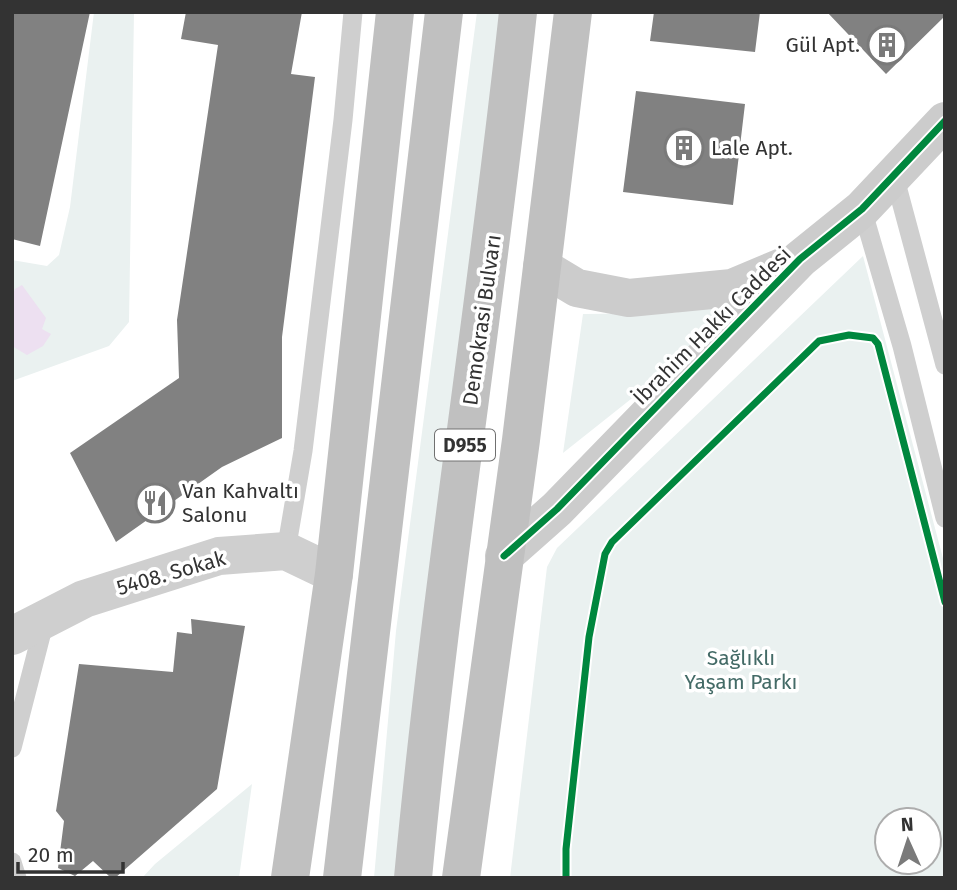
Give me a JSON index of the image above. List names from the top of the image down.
{
  "streets": {
    "highway": ["Demokrasi Bulvarı", "D955"],
    "street": ["İbrahim Hakkı Caddesi", "5408. Sokak"]
  },
  "parks": ["Sağlıklı Yaşam Parkı"],
  "places": {
    "building": ["Gül Apt.", "Lale Apt."],
    "restaurant": ["Van Kahvaltı Salonu"]
  },
  "scale_bar": "20 m",
  "north": "top"
}
